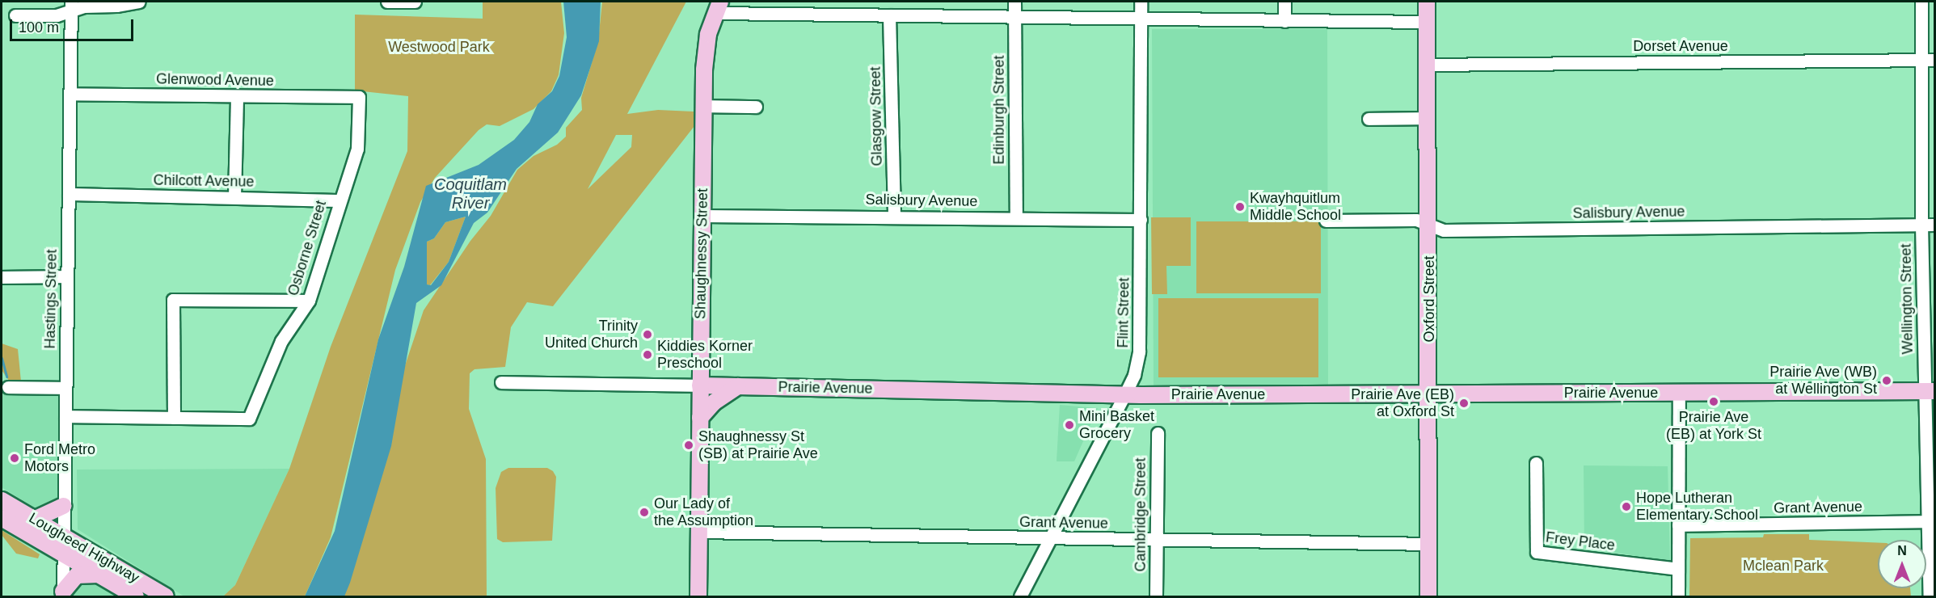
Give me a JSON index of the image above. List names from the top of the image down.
{
  "streets": {
    "main road": [
      "Shaughnessy Street",
      "Oxford Street",
      "Prairie Avenue",
      "Lougheed Highway"
    ],
    "street": [
      "Dorset Avenue",
      "Glenwood Avenue",
      "Edinburgh Street",
      "Glasgow Street",
      "Chilcott Avenue",
      "Salisbury Avenue",
      "Osborne Street",
      "Hastings Street",
      "Wellington Street",
      "Flint Street",
      "Grant Avenue",
      "Cambridge Street",
      "Frey Place"
    ]
  },
  "crossings": [
    ["Dorset Avenue", "Oxford Street"],
    ["Dorset Avenue", "Wellington Street"],
    ["Glenwood Avenue", "Osborne Street"],
    ["Glenwood Avenue", "Hastings Street"],
    ["Edinburgh Street", "Salisbury Avenue"],
    ["Glasgow Street", "Salisbury Avenue"],
    ["Chilcott Avenue", "Osborne Street"],
    ["Chilcott Avenue", "Hastings Street"],
    ["Salisbury Avenue", "Shaughnessy Street"],
    ["Salisbury Avenue", "Oxford Street"],
    ["Salisbury Avenue", "Wellington Street"],
    ["Salisbury Avenue", "Flint Street"],
    ["Osborne Street", "Hastings Street"],
    ["Shaughnessy Street", "Prairie Avenue"],
    ["Shaughnessy Street", "Grant Avenue"],
    ["Hastings Street", "Lougheed Highway"],
    ["Oxford Street", "Prairie Avenue"],
    ["Oxford Street", "Grant Avenue"],
    ["Wellington Street", "Prairie Avenue"],
    ["Wellington Street", "Grant Avenue"],
    ["Flint Street", "Prairie Avenue"],
    ["Flint Street", "Grant Avenue"],
    ["Grant Avenue", "Cambridge Street"]
  ],
  "water": ["Coquitlam River"],
  "parks": ["Westwood Park", "Mclean Park"],
  "places": [
    "Kwayhquitlum Middle School",
    "Trinity United Church",
    "Kiddies Korner Preschool",
    "Prairie Ave (WB) at Wellington St",
    "Prairie Ave (EB) at York St",
    "Prairie Ave (EB) at Oxford St",
    "Mini Basket Grocery",
    "Shaughnessy St (SB) at Prairie Ave",
    "Ford Metro Motors",
    "Hope Lutheran Elementary School",
    "Our Lady of the Assumption"
  ],
  "scale_bar": "100 m",
  "north": "top"
}
